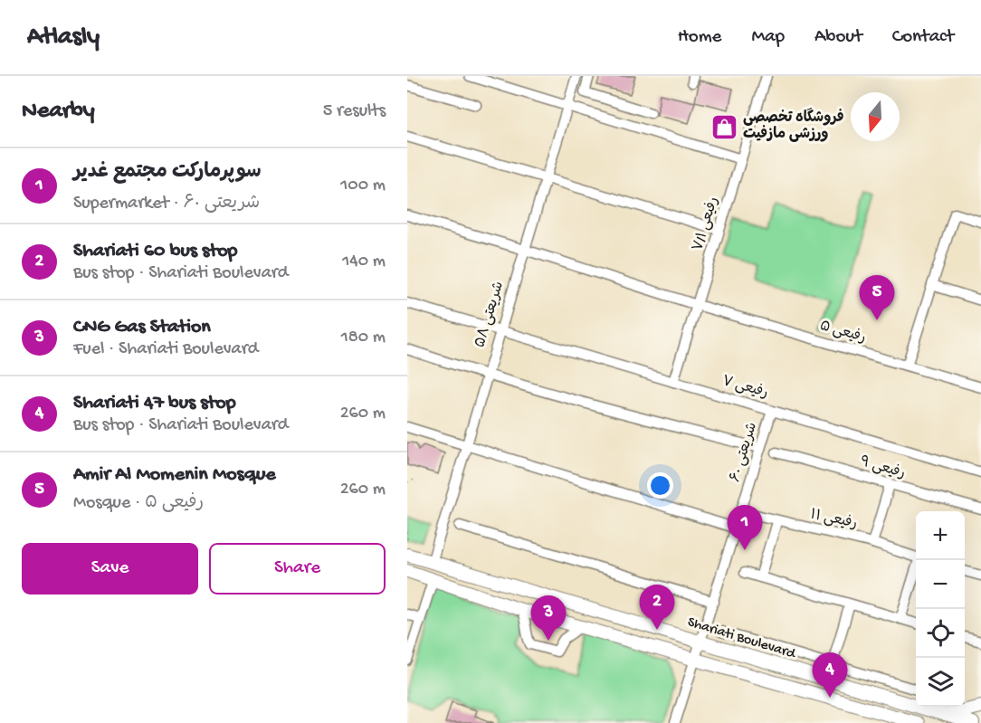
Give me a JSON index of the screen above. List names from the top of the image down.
{
  "streets": {
    "main road": ["Shariati Boulevard"],
    "street": [
      "رفیعی ۷/۱",
      "شریعتی ۵۸",
      "رفیعی ۵",
      "رفیعی ۷",
      "شریعتی ۶۰",
      "رفیعی ۹",
      "رفیعی ۱۱"
    ]
  },
  "crossings": [
    ["رفیعی ۷/۱", "رفیعی ۵"],
    ["رفیعی ۷/۱", "رفیعی ۷"],
    ["شریعتی ۵۸", "رفیعی ۵"],
    ["شریعتی ۵۸", "رفیعی ۷"],
    ["شریعتی ۵۸", "Shariati Boulevard"],
    ["رفیعی ۷", "شریعتی ۶۰"],
    ["شریعتی ۶۰", "رفیعی ۱۱"],
    ["شریعتی ۶۰", "Shariati Boulevard"]
  ],
  "places": {
    "shop": ["فروشگاه تخصصی ورزشی مازفیت"]
  },
  "north": "bottom",
  "page": {
    "header": "Atlasly",
    "nav": [
      "Home",
      "Map",
      "About",
      "Contact"
    ],
    "heading": ["Nearby", "5 results"],
    "list": [
      {
        "mark": "1",
        "name": "سوپرمارکت مجتمع غدیر",
        "note": "Supermarket · شریعتی ۶۰",
        "value": "100 m"
      },
      {
        "mark": "2",
        "name": "Shariati 60 bus stop",
        "note": "Bus stop · Shariati Boulevard",
        "value": "140 m"
      },
      {
        "mark": "3",
        "name": "CNG Gas Station",
        "note": "Fuel · Shariati Boulevard",
        "value": "180 m"
      },
      {
        "mark": "4",
        "name": "Shariati 47 bus stop",
        "note": "Bus stop · Shariati Boulevard",
        "value": "260 m"
      },
      {
        "mark": "5",
        "name": "Amir Al Momenin Mosque",
        "note": "Mosque · رفیعی ۵",
        "value": "260 m"
      }
    ],
    "pins": [
      "5",
      "1",
      "2",
      "3",
      "4"
    ],
    "map_buttons": ["+", "−"],
    "buttons": ["Save", "Share"]
  }
}
